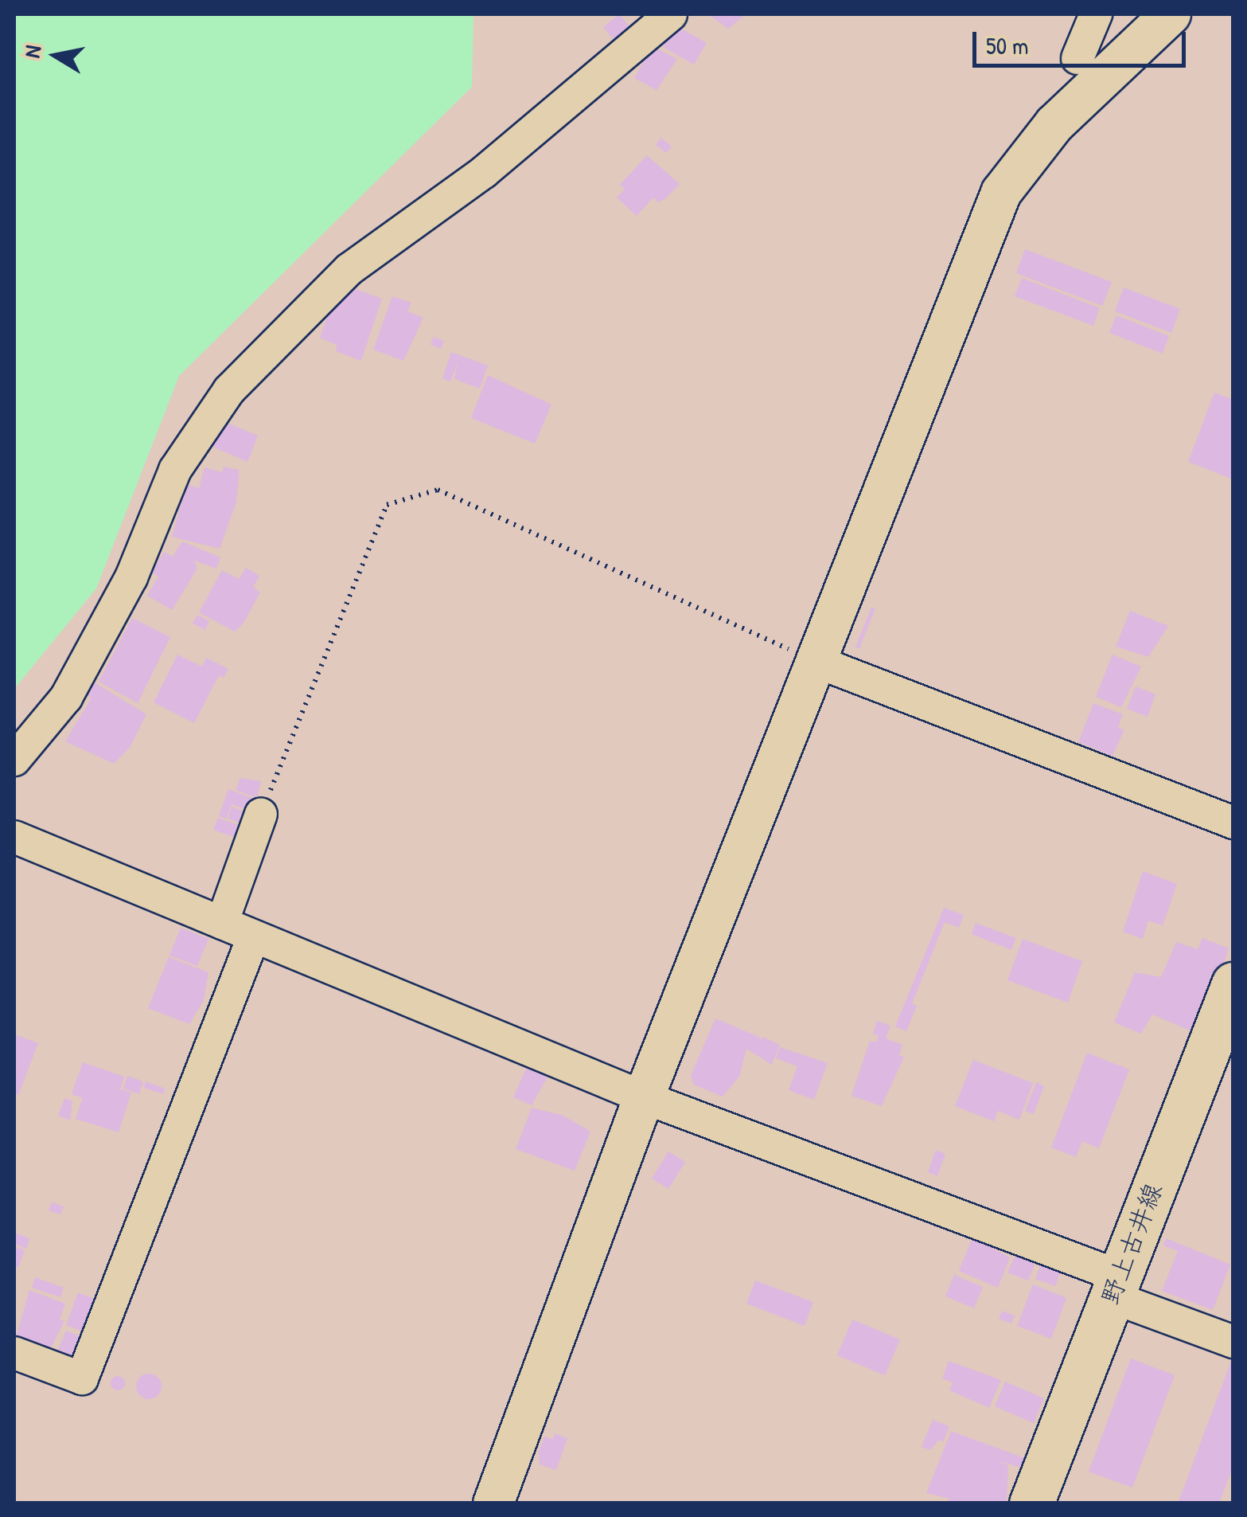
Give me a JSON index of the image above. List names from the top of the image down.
{
  "streets": {
    "main road": ["野上古井線"]
  },
  "scale_bar": "50 m",
  "north": "left"
}
